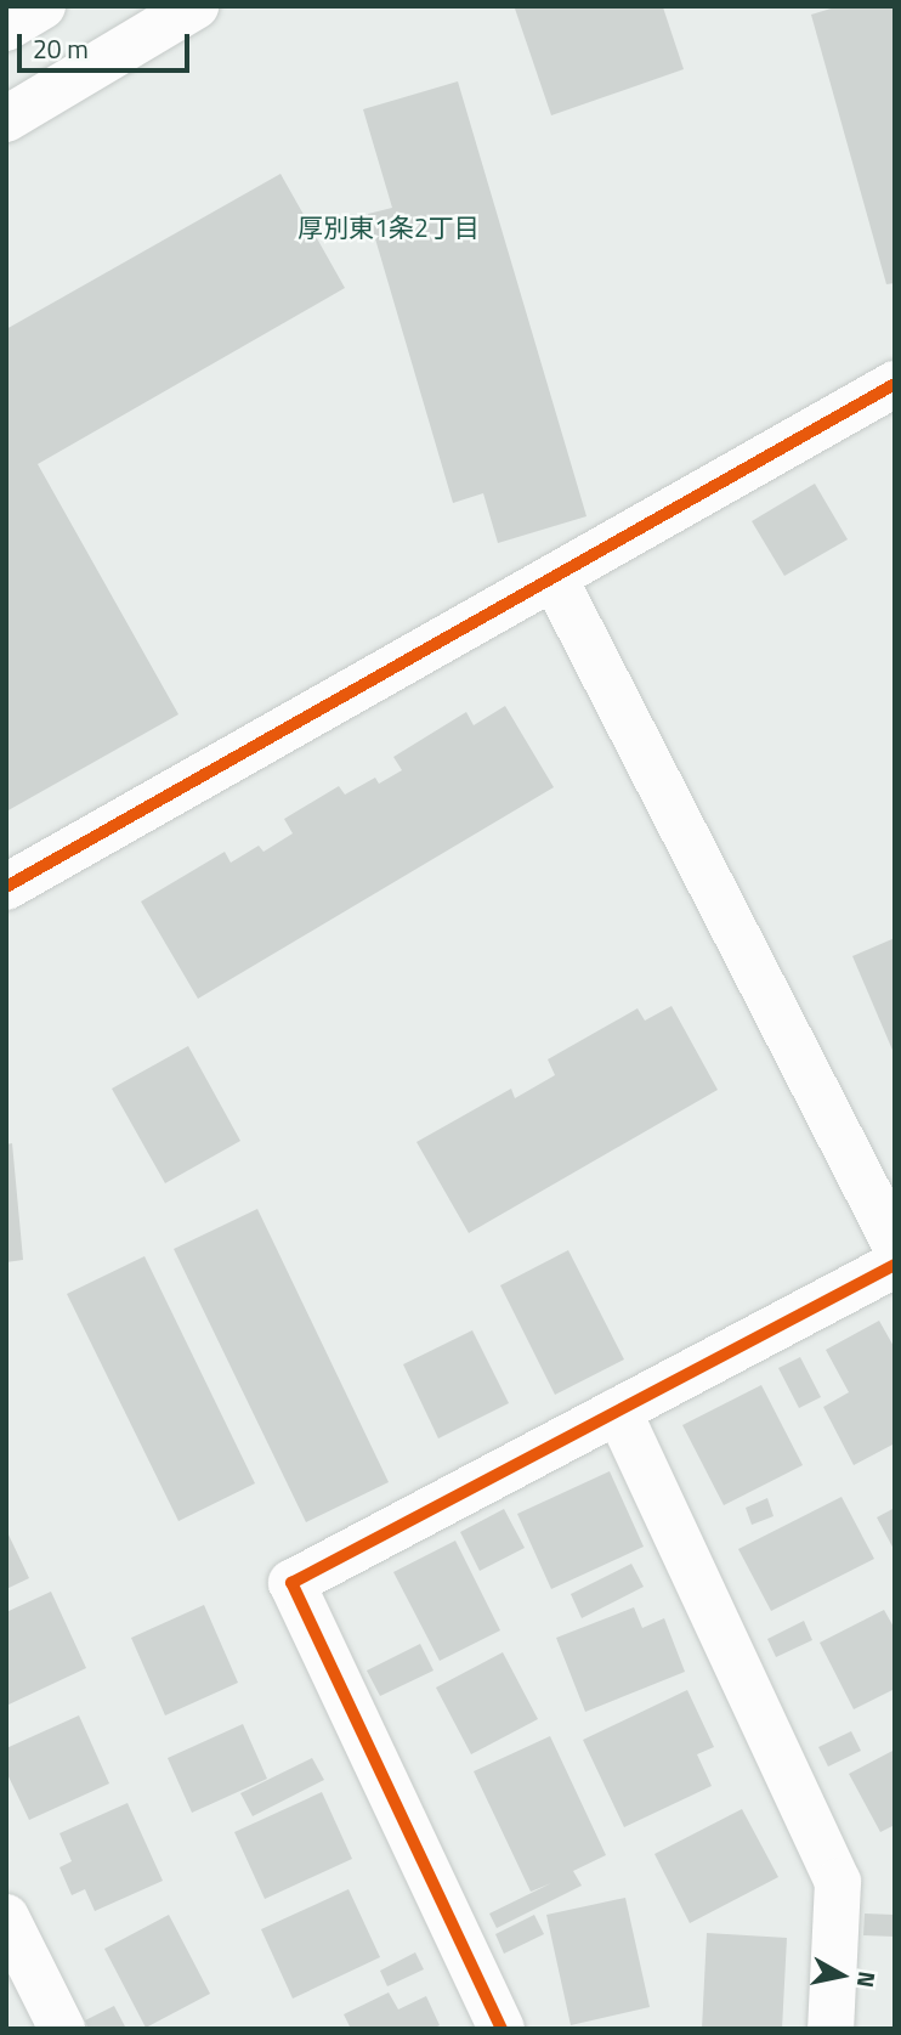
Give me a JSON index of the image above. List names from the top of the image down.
{
  "districts": ["厚別東1条2丁目"],
  "scale_bar": "20 m",
  "north": "right"
}
